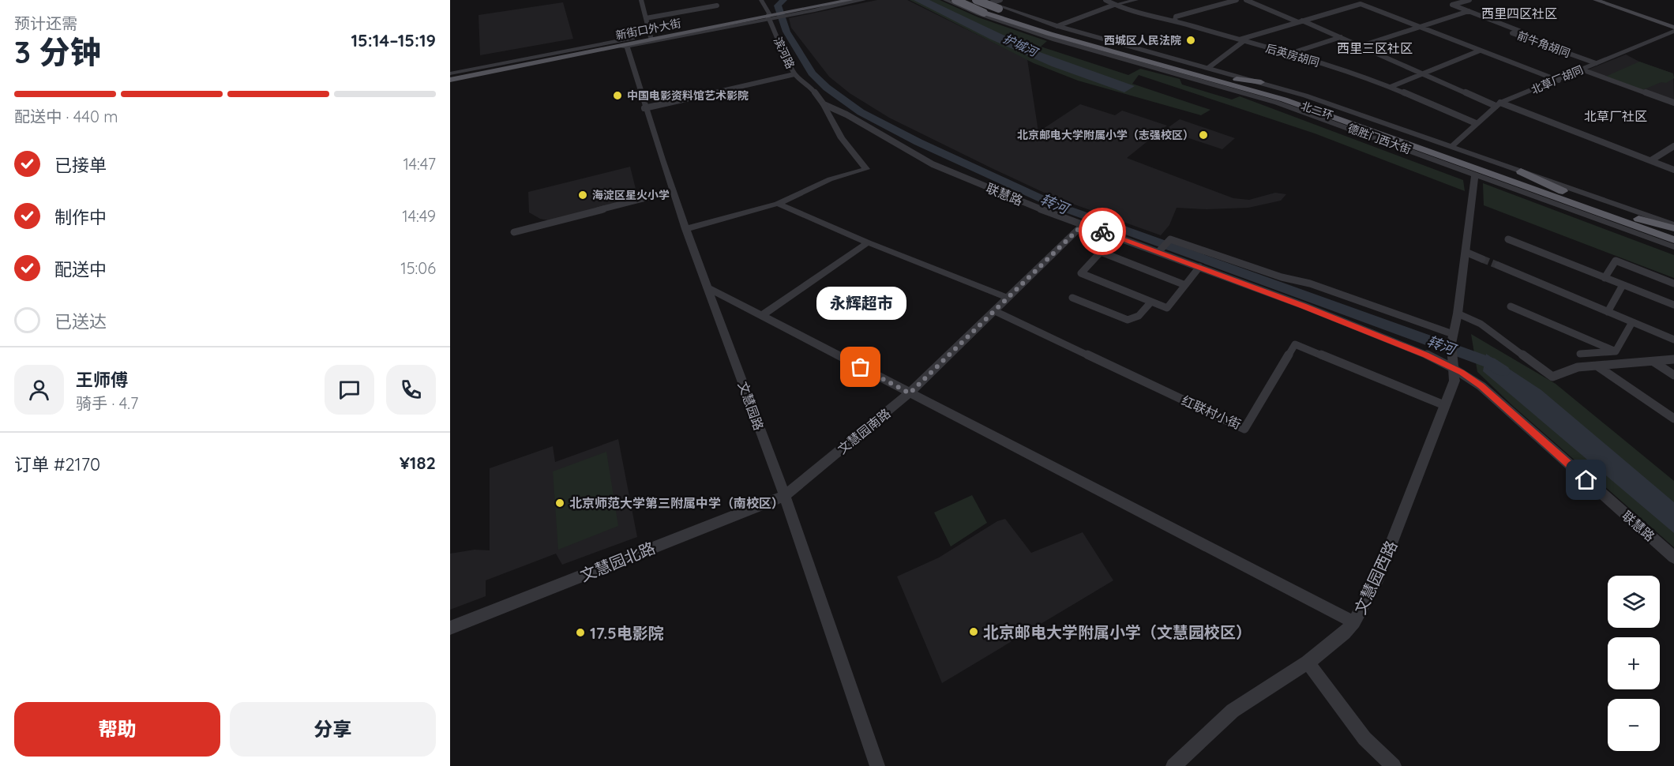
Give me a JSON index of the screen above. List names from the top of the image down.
{
  "streets": {
    "highway": ["北二环"],
    "main road": ["新街口外大街"],
    "street": [
      "前牛角胡同",
      "滨河路",
      "后英房胡同",
      "北草厂胡同",
      "德胜门西大街",
      "联慧路",
      "文慧园路",
      "红联村小街",
      "文慧园南路",
      "文慧园北路",
      "文慧园西路"
    ]
  },
  "crossings": [
    ["新街口外大街", "滨河路"],
    ["新街口外大街", "文慧园路"],
    ["前牛角胡同", "北草厂胡同"],
    ["滨河路", "联慧路"],
    ["后英房胡同", "北草厂胡同"],
    ["北草厂胡同", "德胜门西大街"],
    ["北二环", "德胜门西大街"],
    ["联慧路", "文慧园南路"],
    ["联慧路", "文慧园西路"],
    ["文慧园路", "文慧园南路"],
    ["文慧园路", "文慧园北路"],
    ["红联村小街", "文慧园南路"],
    ["红联村小街", "文慧园西路"],
    ["文慧园南路", "文慧园北路"]
  ],
  "districts": ["西里四区社区", "西里三区社区", "北草厂社区"],
  "water": ["护城河", "转河"],
  "places": [
    "西城区人民法院",
    "中国电影资料馆艺术影院",
    "北京邮电大学附属小学（志强校区）",
    "海淀区星火小学",
    "永辉超市",
    "北京师范大学第三附属中学（南校区）",
    "北京邮电大学附属小学（文慧园校区）",
    "17.5电影院"
  ],
  "page": {
    "heading": ["3 分钟", "预计还需", "15:14–15:19"],
    "panel": [
      "王师傅",
      "骑手 · 4.7",
      "订单 #2170",
      "¥182"
    ],
    "bar": "配送中 · 440 m",
    "list": [
      ["已接单", "14:47"],
      ["制作中", "14:49"],
      ["配送中", "15:06"],
      "已送达"
    ],
    "bubble": "永辉超市",
    "map_buttons": ["+", "−"],
    "buttons": ["帮助", "分享"]
  }
}
